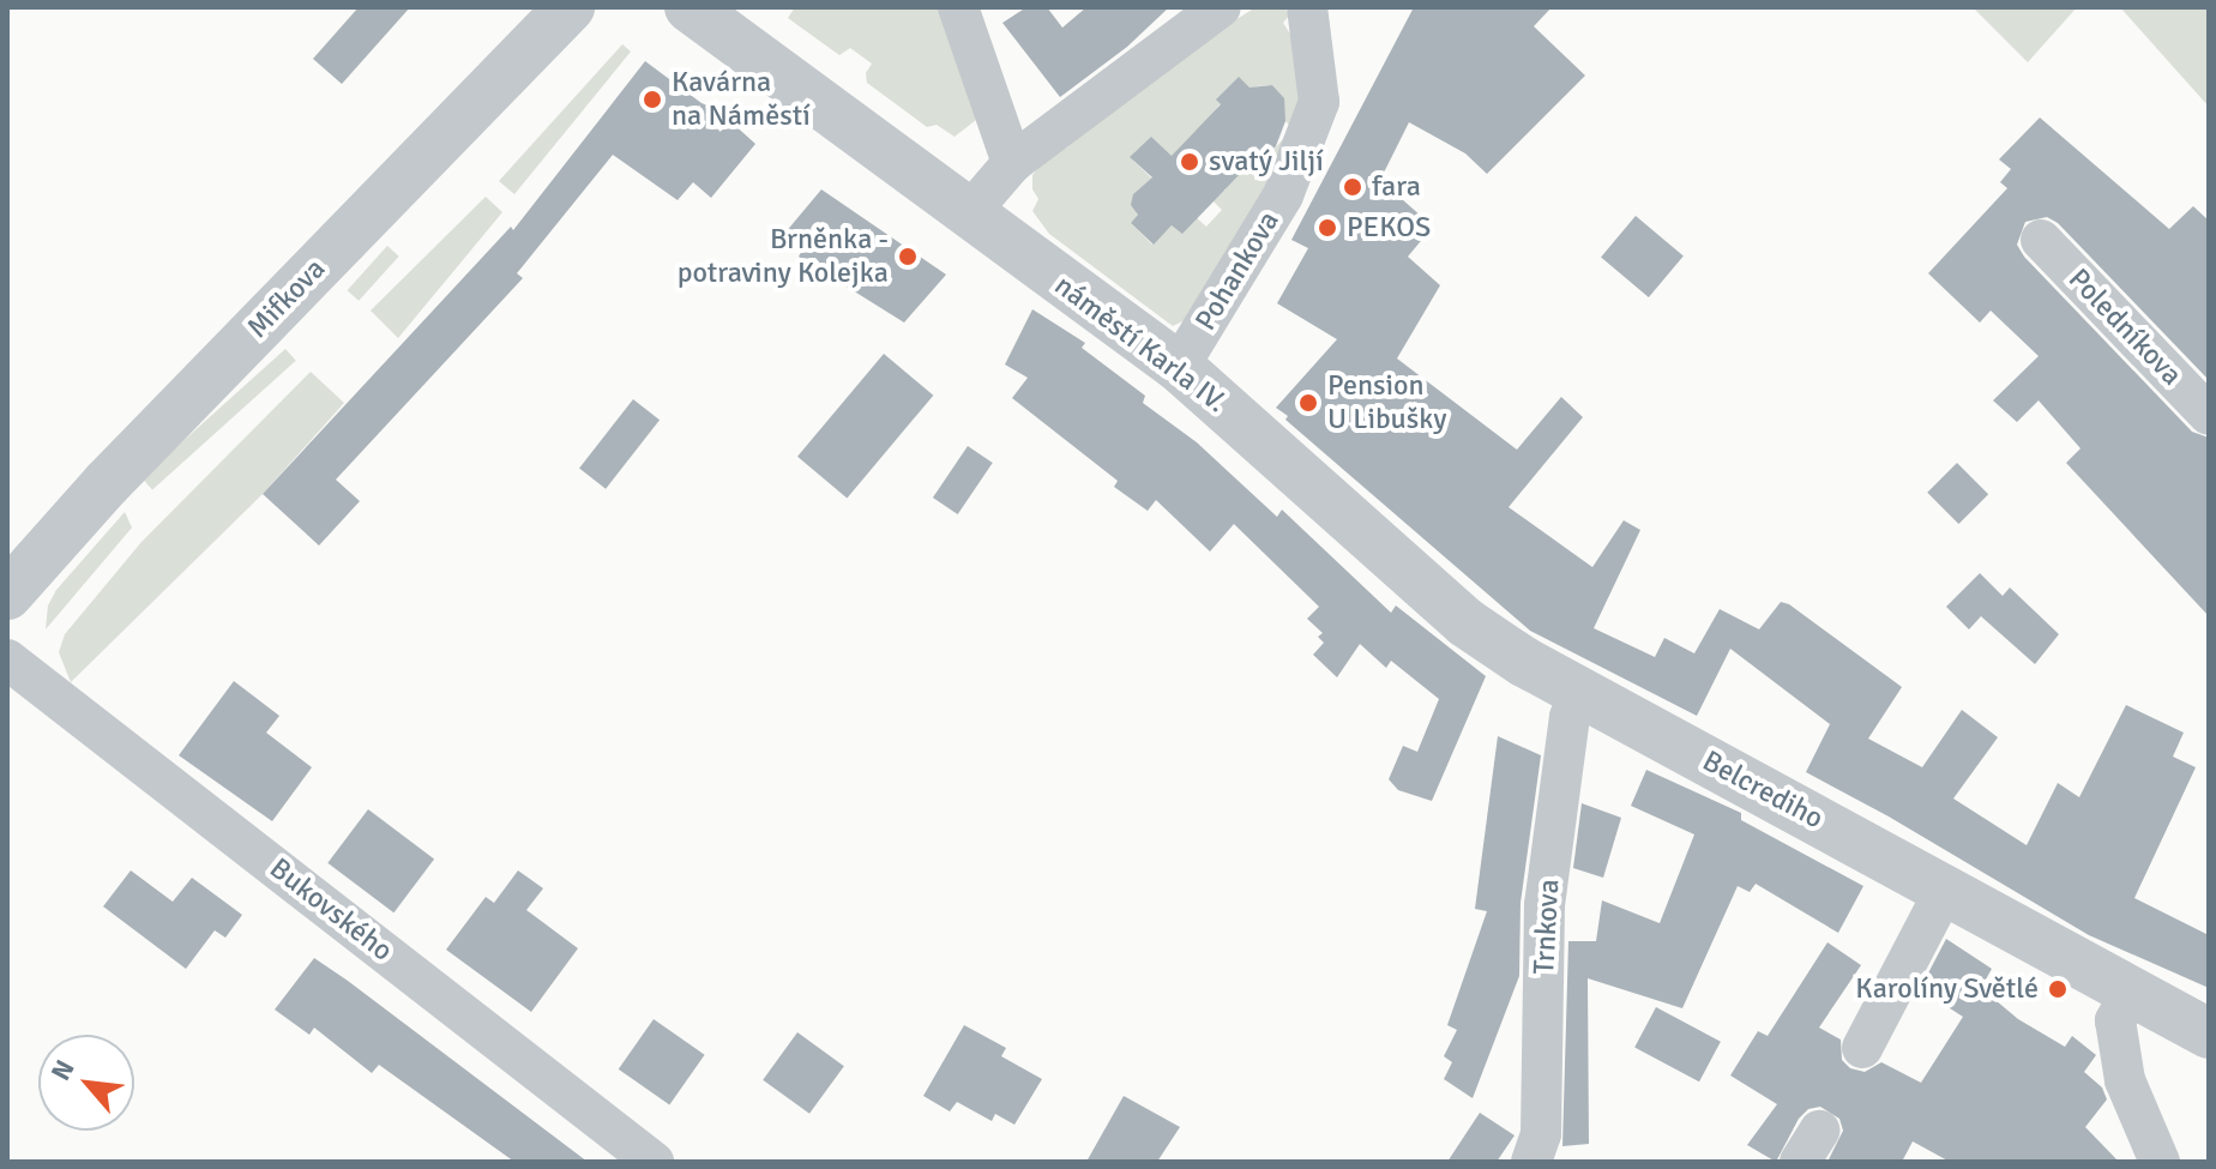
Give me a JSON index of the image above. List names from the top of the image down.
{
  "streets": {
    "street": [
      "Pohankova",
      "Mifkova",
      "Poledníkova",
      "náměstí Karla IV.",
      "Belcrediho",
      "Bukovského",
      "Trnkova"
    ]
  },
  "crossings": [
    ["Pohankova", "náměstí Karla IV."],
    ["náměstí Karla IV.", "Belcrediho"],
    ["náměstí Karla IV.", "Trnkova"],
    ["Belcrediho", "Trnkova"]
  ],
  "places": [
    "Kavárna na Náměstí",
    "svatý Jiljí",
    "fara",
    "PEKOS",
    "Brněnka - potraviny Kolejka",
    "Pension U Libušky",
    "Karolíny Světlé"
  ],
  "north": "top left"
}
